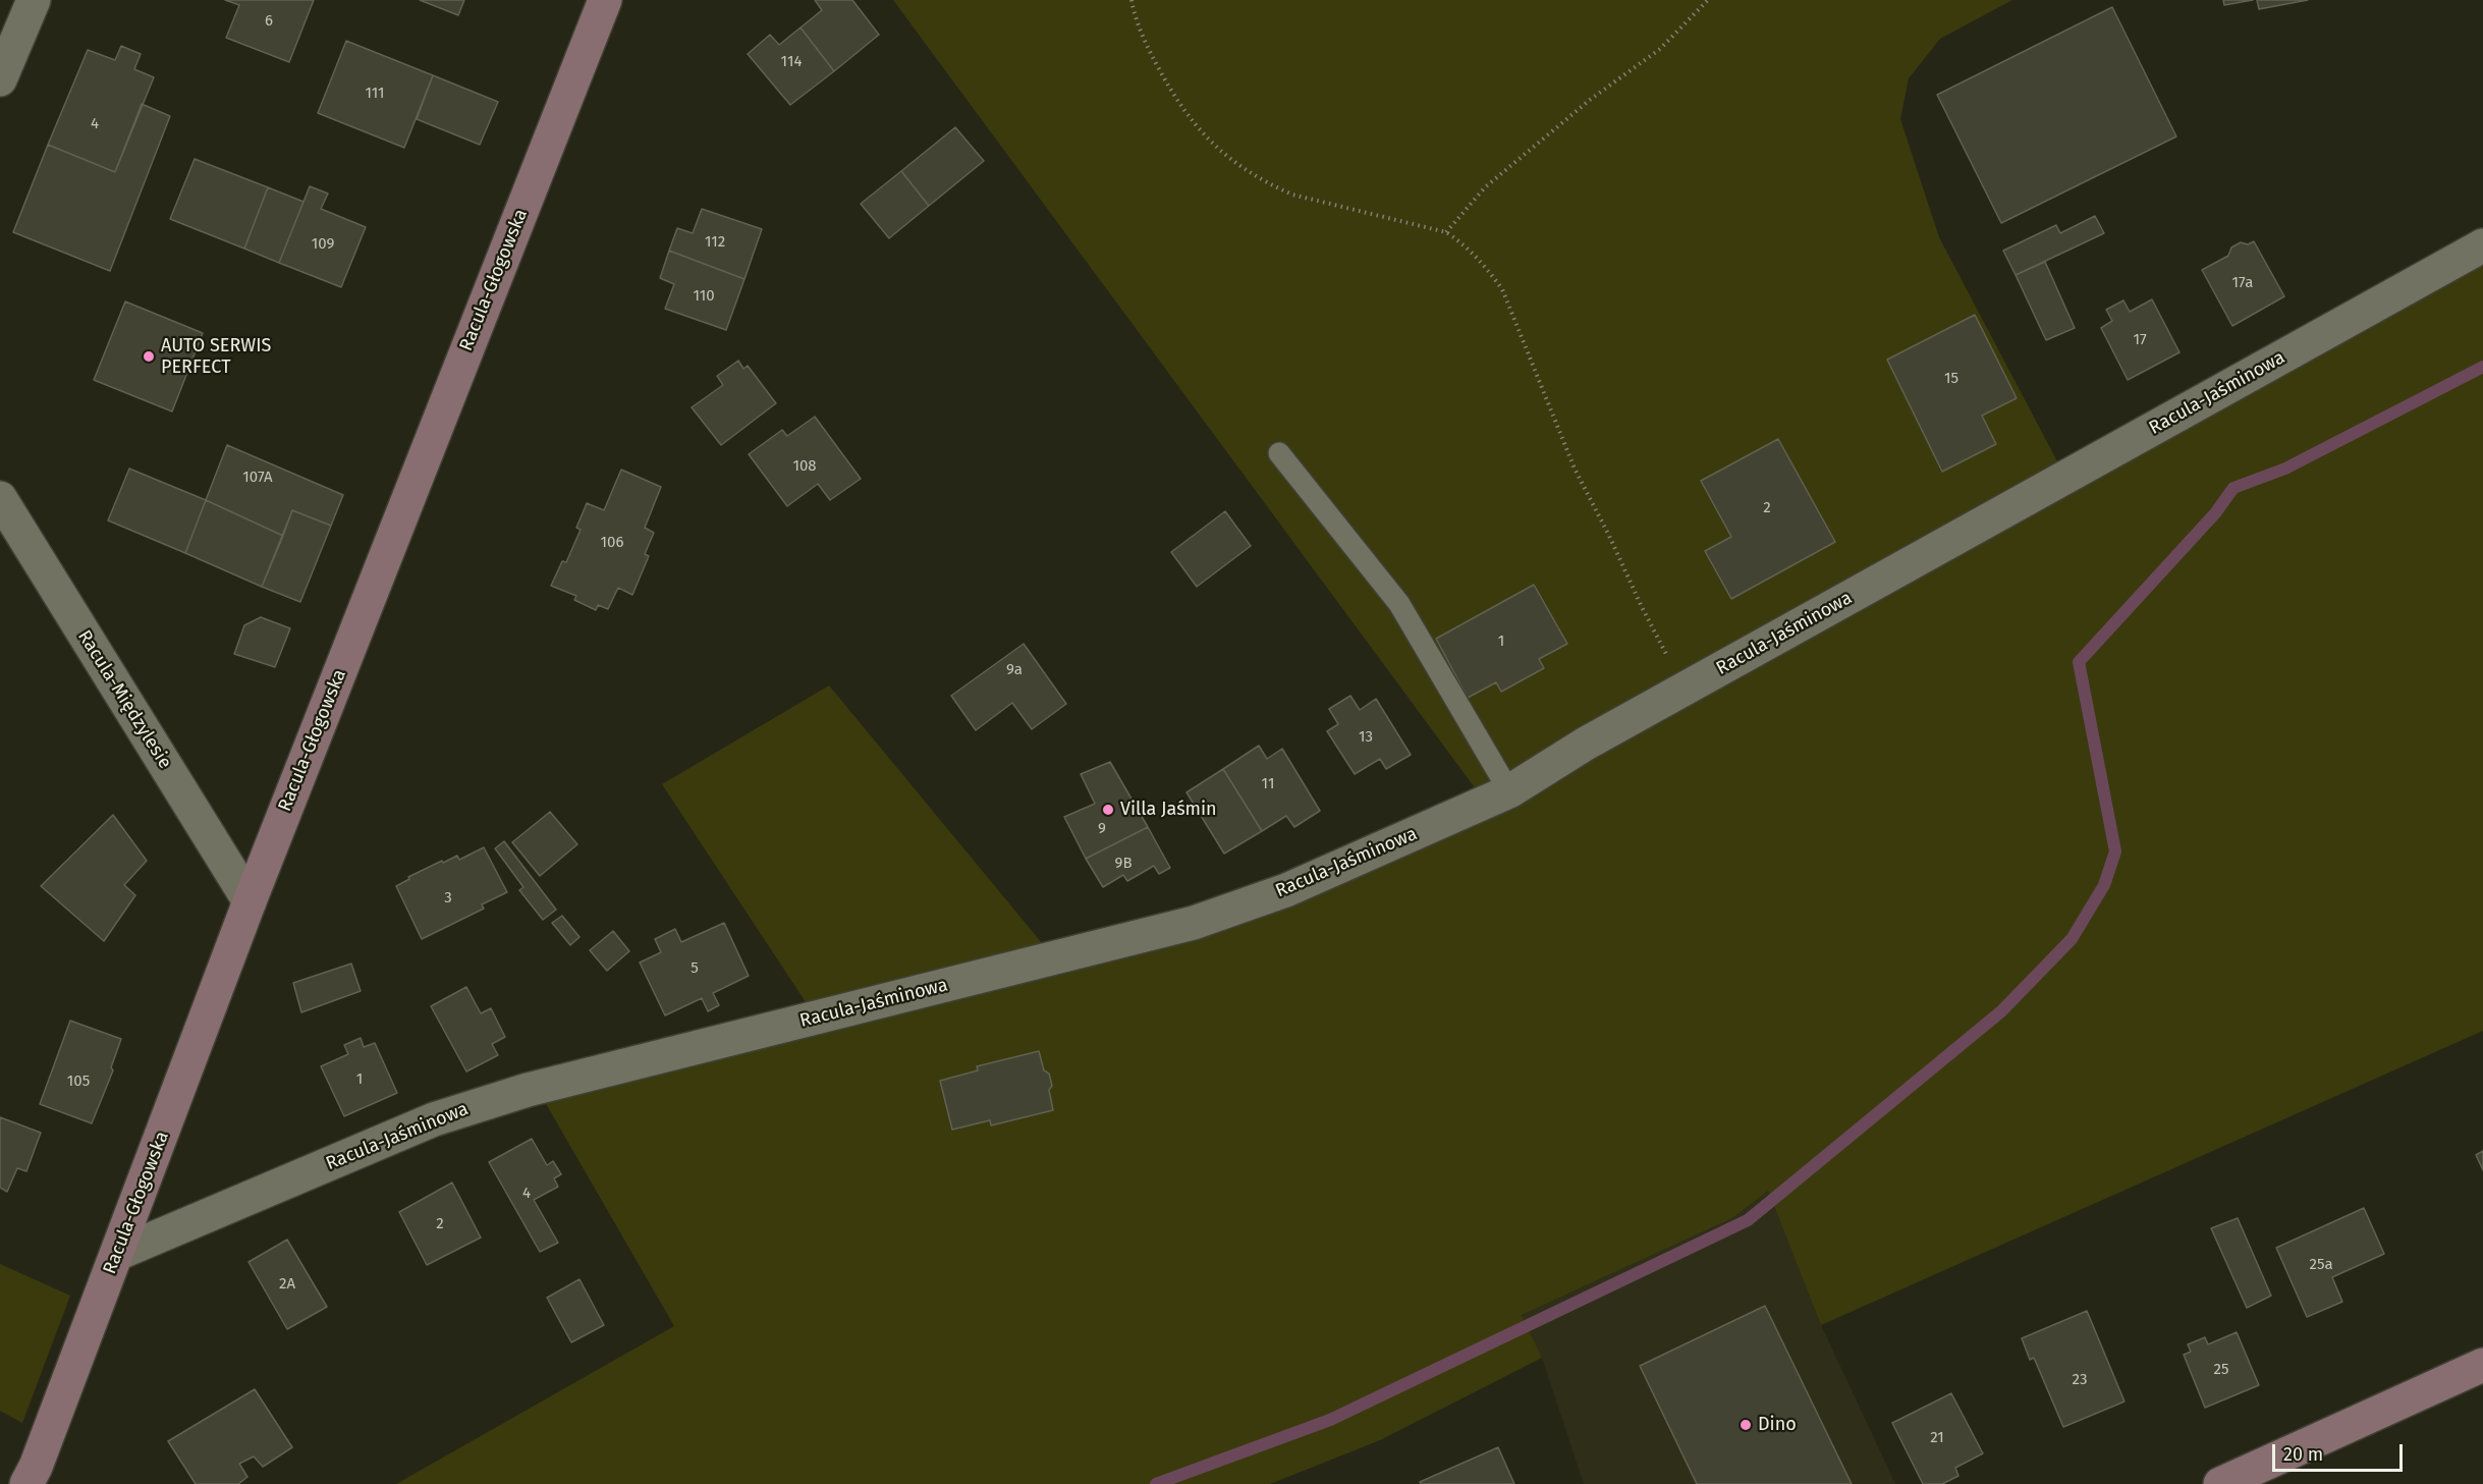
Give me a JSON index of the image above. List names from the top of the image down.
{
  "streets": {
    "street": ["Racula-Głogowska", "Racula-Jaśminowa", "Racula-Międzylesie"]
  },
  "crossings": [
    ["Racula-Głogowska", "Racula-Jaśminowa"],
    ["Racula-Głogowska", "Racula-Międzylesie"]
  ],
  "places": ["AUTO SERWIS PERFECT", "Villa Jaśmin", "Dino"],
  "house_numbers": [
    "6",
    "114",
    "111",
    "4",
    "112",
    "109",
    "17a",
    "110",
    "17",
    "15",
    "108",
    "107A",
    "2",
    "106",
    "1",
    "9a",
    "13",
    "11",
    "9",
    "9B",
    "3",
    "5",
    "1",
    "105",
    "4",
    "2",
    "25a",
    "2A",
    "25",
    "23",
    "21"
  ],
  "scale_bar": "20 m"
}
